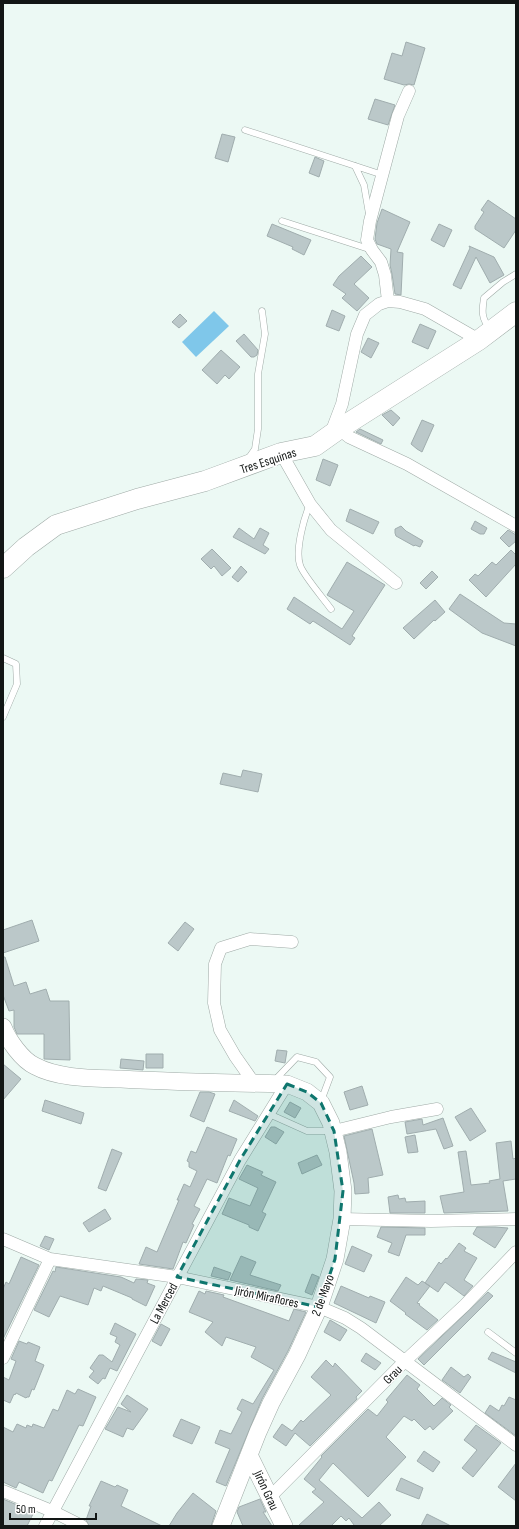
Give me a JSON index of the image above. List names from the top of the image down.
{
  "streets": {
    "highway": ["Tres Esquinas"],
    "main road": ["2 de Mayo", "Jirón Grau"],
    "street": ["Jirón Miraflores", "La Merced", "Grau"]
  },
  "crossings": [
    ["2 de Mayo", "Jirón Miraflores"],
    ["2 de Mayo", "Jirón Grau"],
    ["Jirón Miraflores", "La Merced"],
    ["Jirón Miraflores", "Grau"],
    ["Grau", "Jirón Grau"]
  ],
  "scale_bar": "50 m"
}
